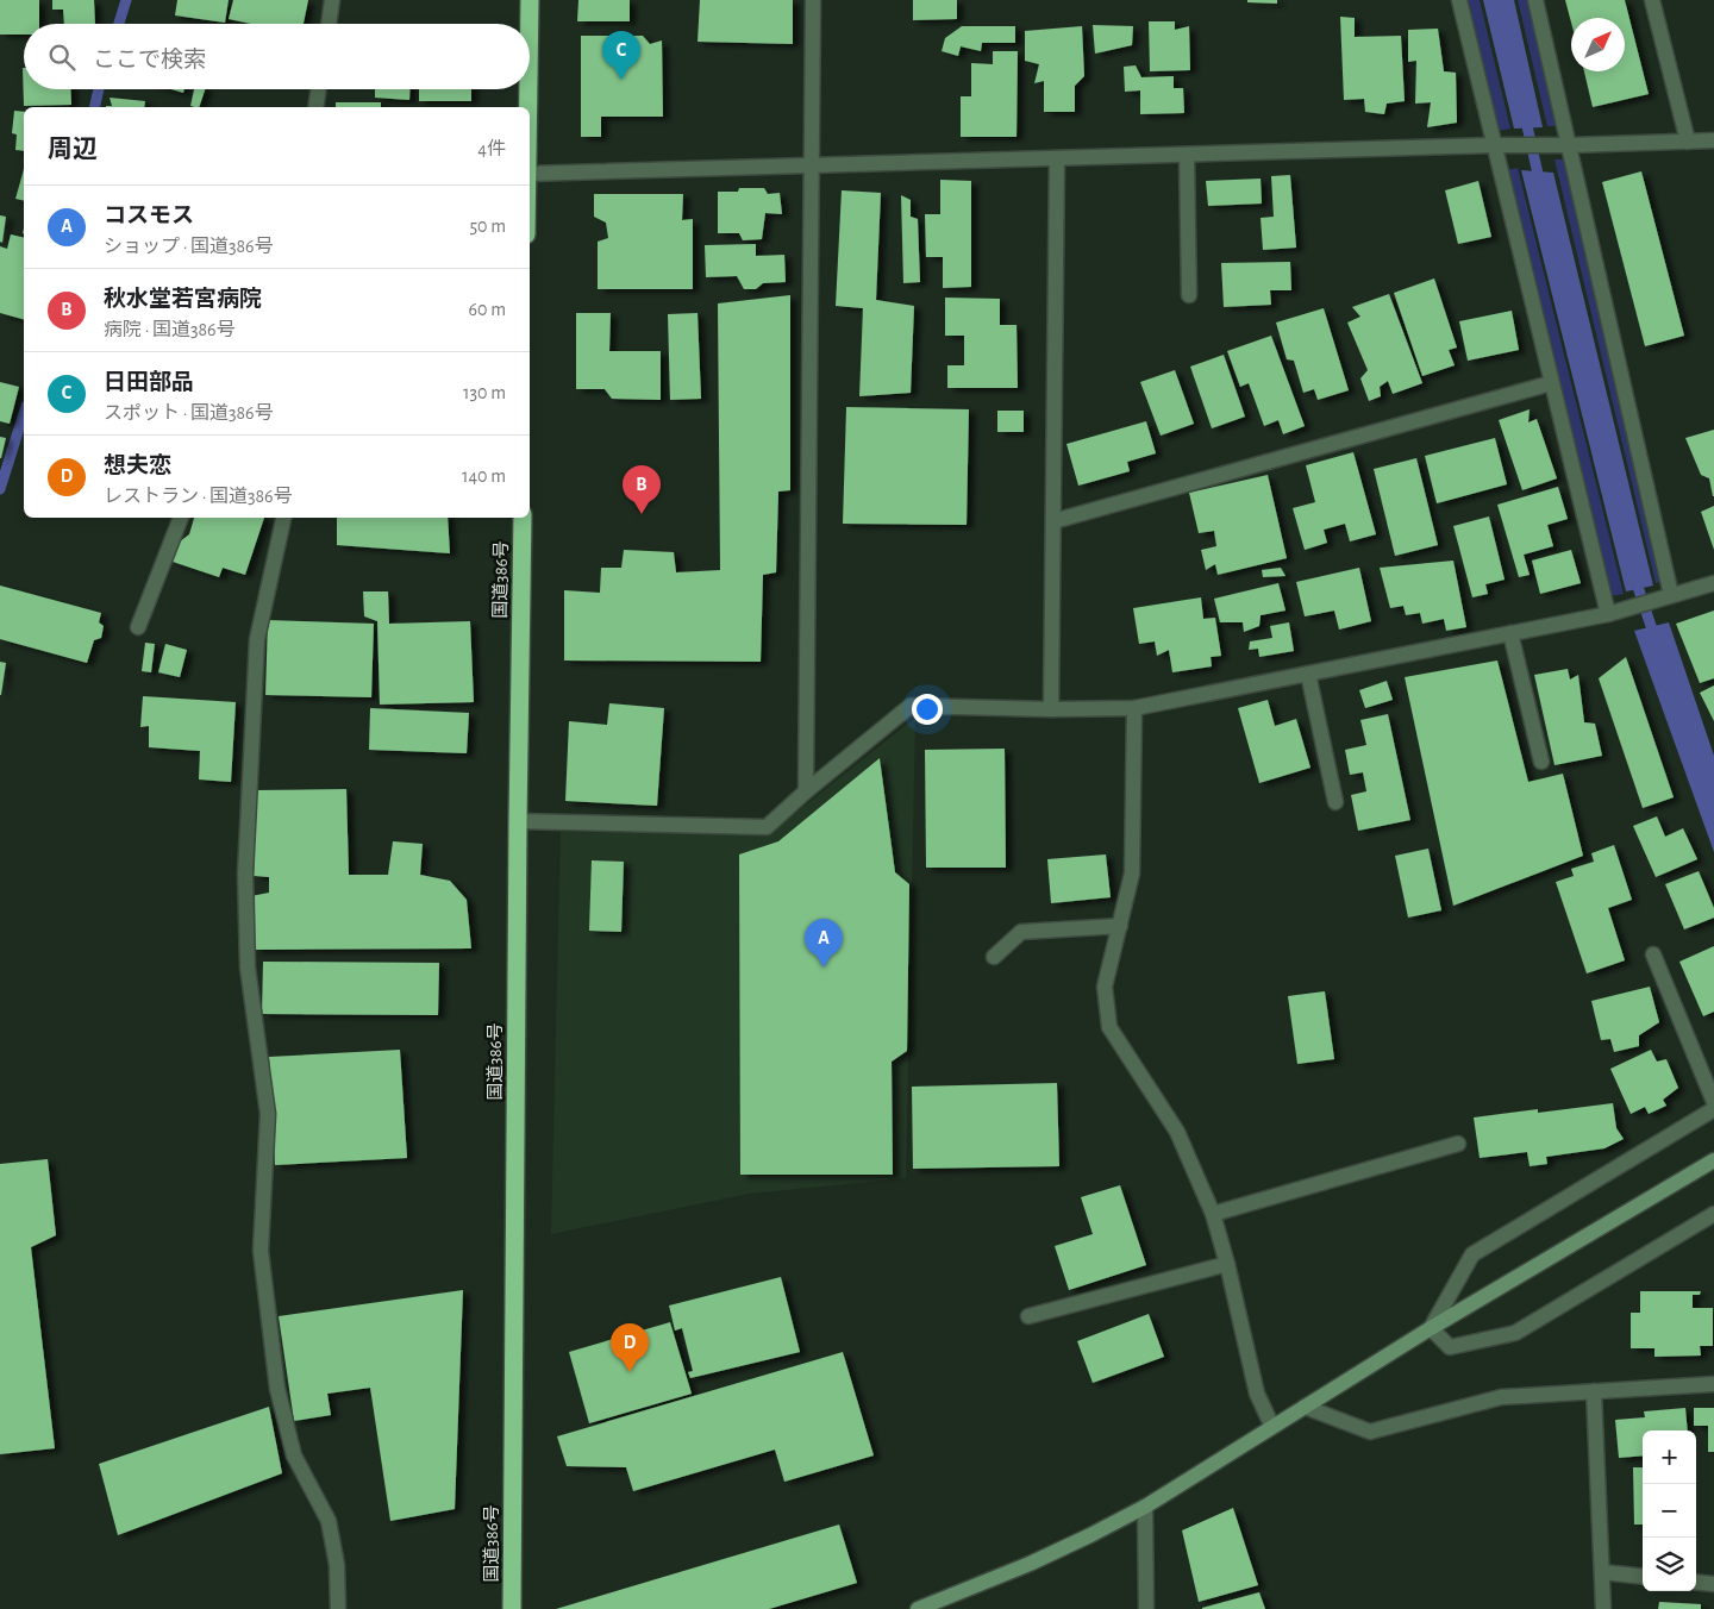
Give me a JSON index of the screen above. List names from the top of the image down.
{
  "streets": {
    "highway": ["国道386号"]
  },
  "north": "top right",
  "page": {
    "search": "ここで検索",
    "pins": [
      "C",
      "B",
      "A",
      "D"
    ],
    "heading": ["周辺", "4件"],
    "list": [
      {
        "mark": "A",
        "name": "コスモス",
        "note": "ショップ · 国道386号",
        "value": "50 m"
      },
      {
        "mark": "B",
        "name": "秋水堂若宮病院",
        "note": "病院 · 国道386号",
        "value": "60 m"
      },
      {
        "mark": "C",
        "name": "日田部品",
        "note": "スポット · 国道386号",
        "value": "130 m"
      },
      {
        "mark": "D",
        "name": "想夫恋",
        "note": "レストラン · 国道386号",
        "value": "140 m"
      }
    ],
    "map_buttons": ["+", "−"]
  }
}
